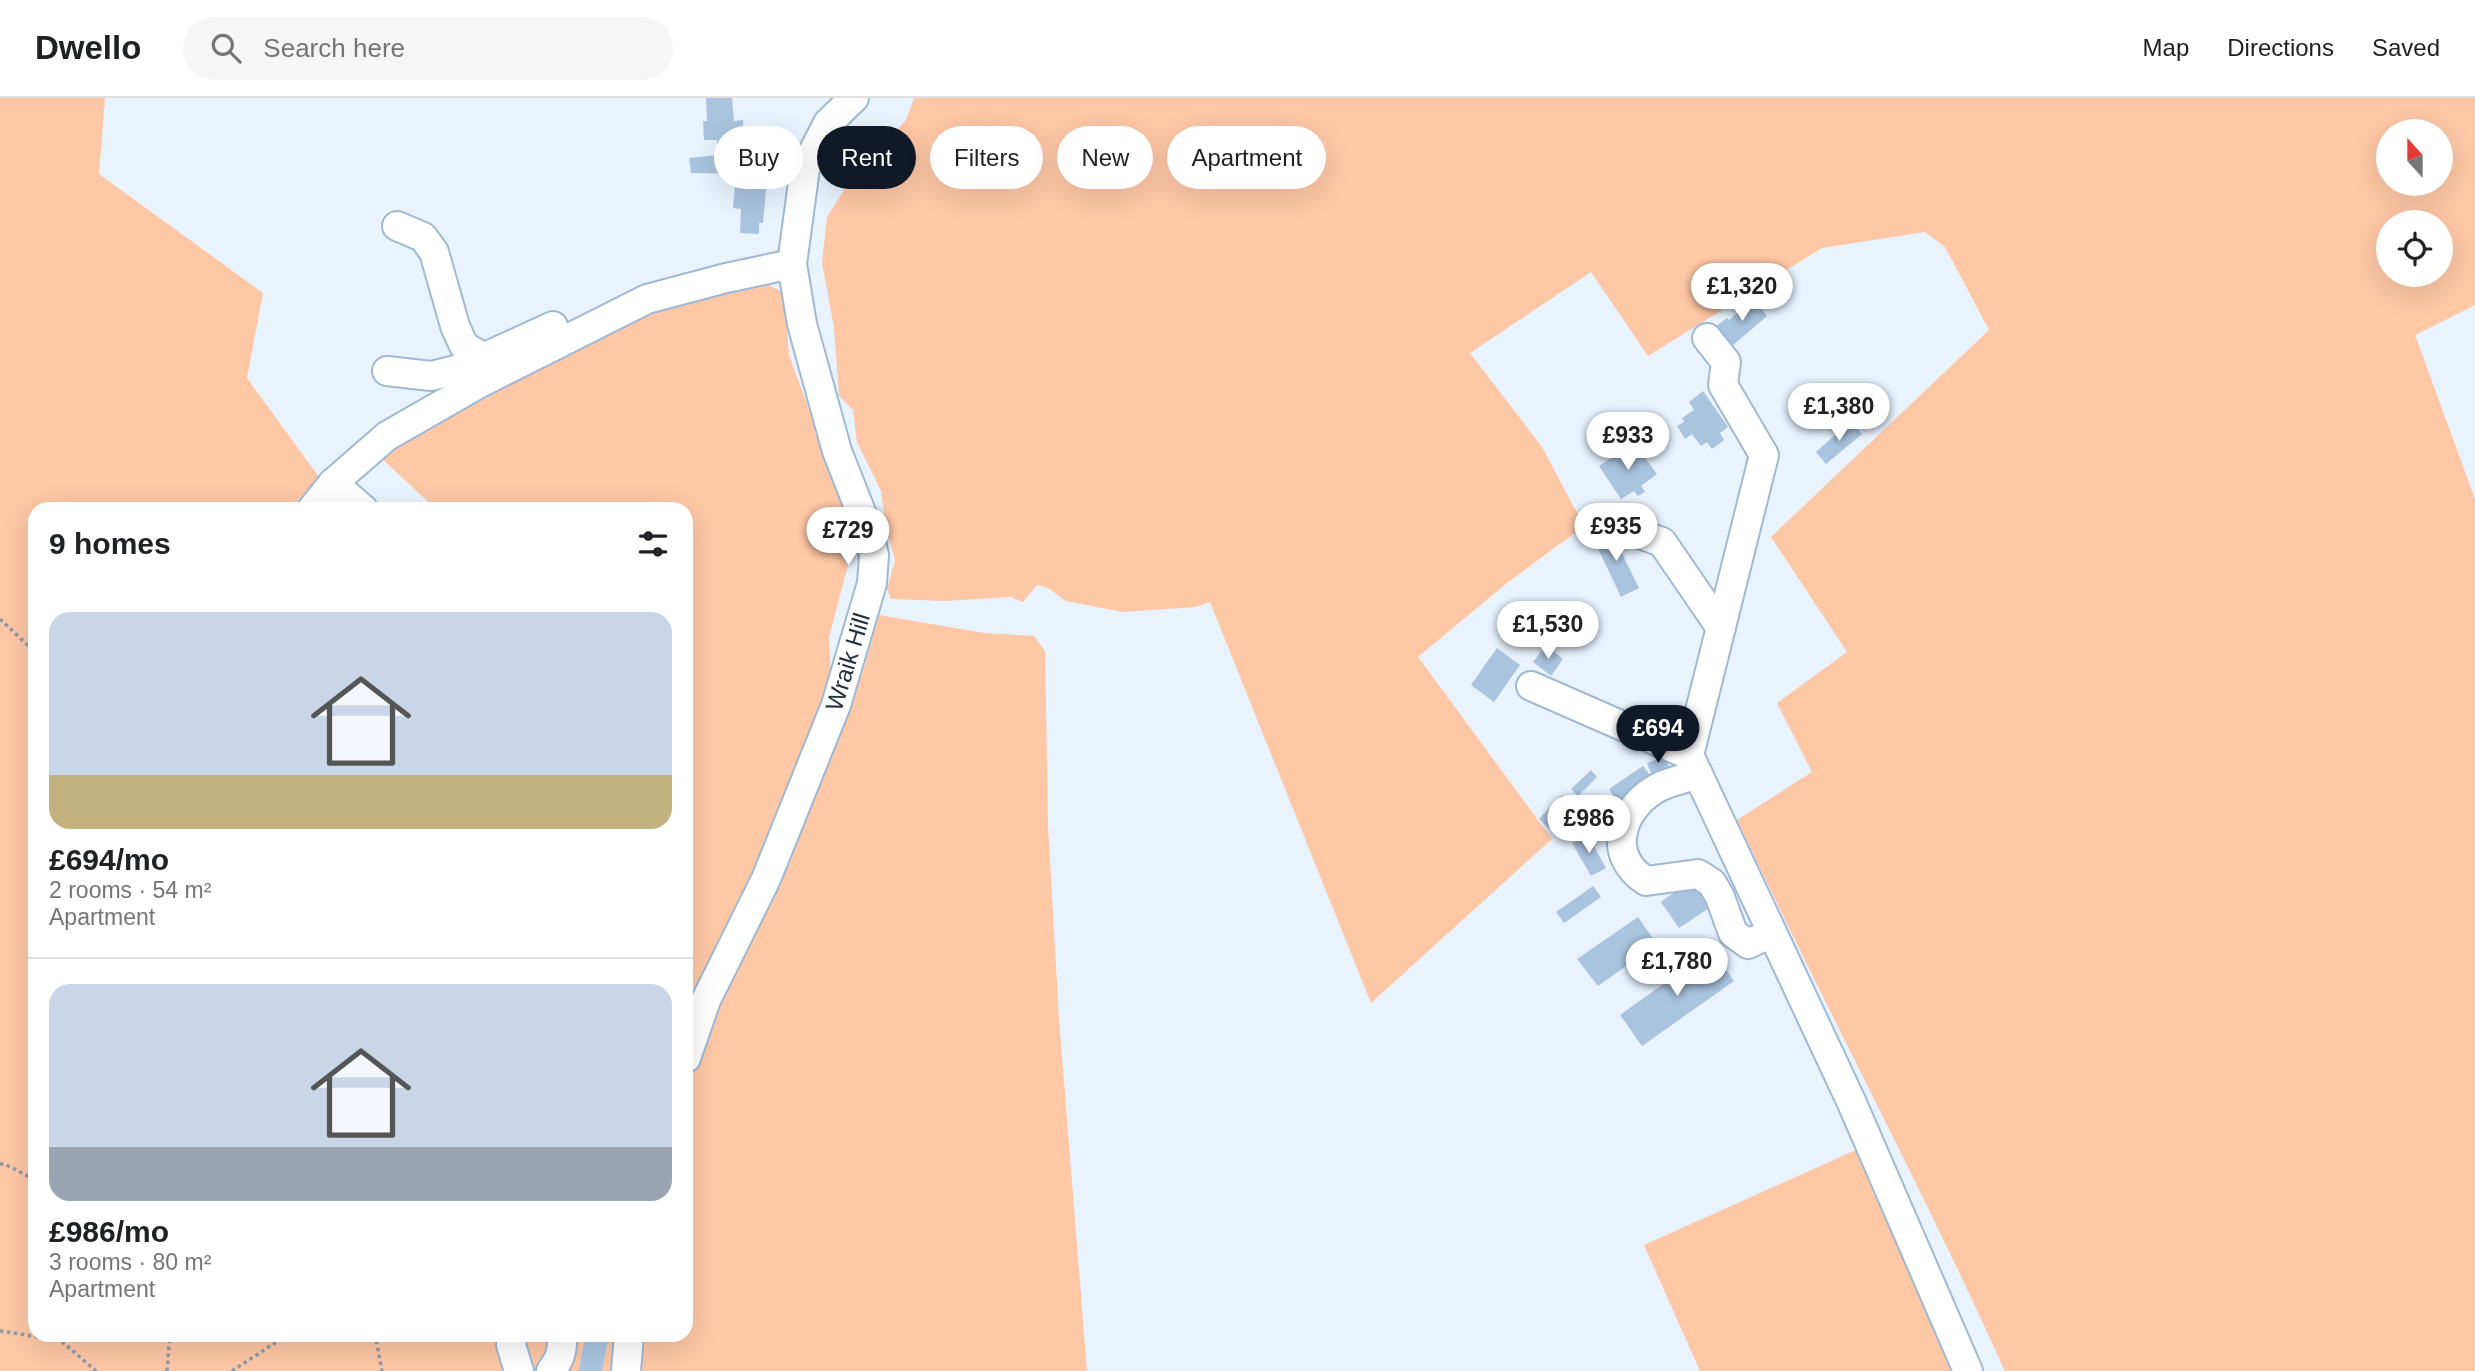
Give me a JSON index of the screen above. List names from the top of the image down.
{
  "streets": {
    "street": ["Wraik Hill"]
  },
  "north": "top",
  "page": {
    "header": "Dwello",
    "search": "Search here",
    "nav": ["Map", "Directions", "Saved"],
    "chip": [
      "Buy",
      "Rent",
      "Filters",
      "New",
      "Apartment"
    ],
    "price": [
      "£1,320",
      "£1,380",
      "£933",
      "£935",
      "£729",
      "£1,530",
      "£694",
      "£986",
      "£1,780"
    ],
    "heading": "9 homes",
    "list": [
      {
        "name": "£694/mo",
        "note": "2 rooms · 54 m² · Apartment"
      },
      {
        "name": "£986/mo",
        "note": "3 rooms · 80 m² · Apartment"
      }
    ]
  }
}
